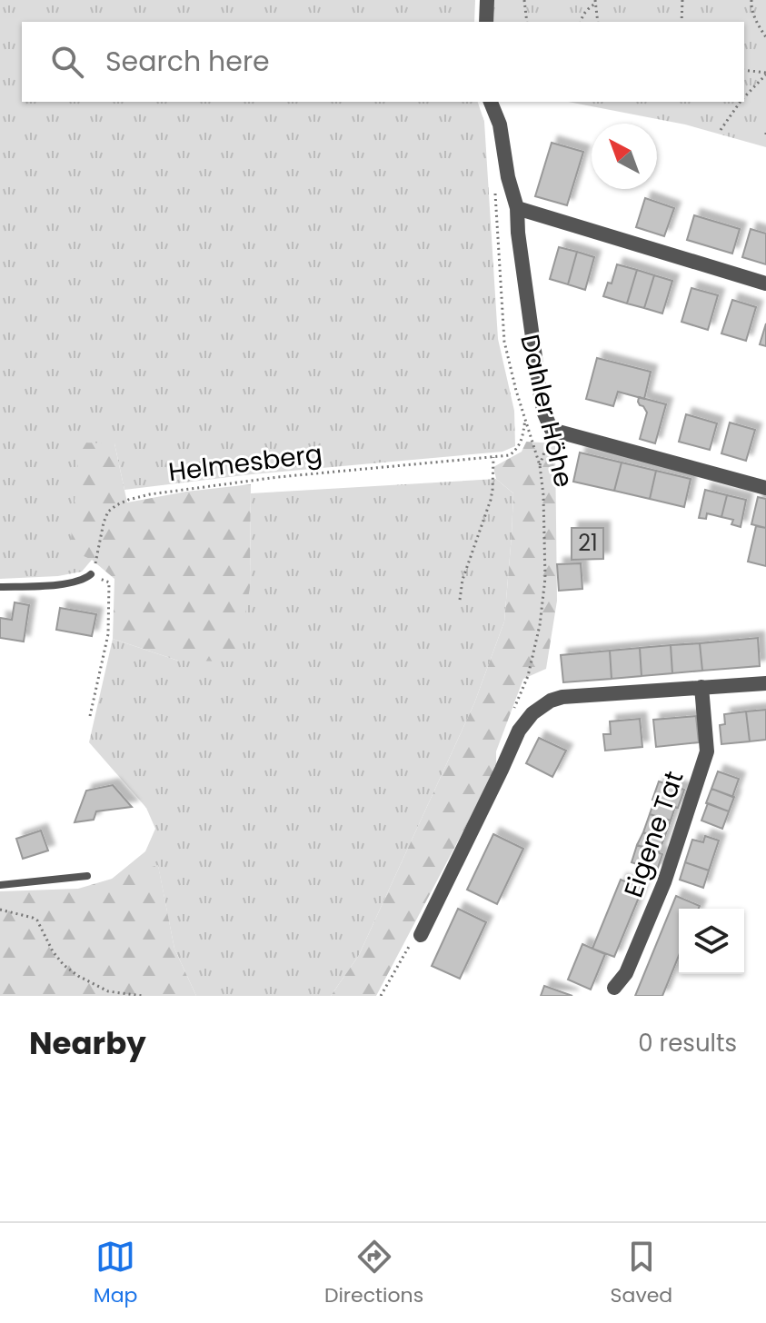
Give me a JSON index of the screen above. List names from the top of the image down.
{
  "streets": {
    "street": ["Dahler Höhe", "Eigene Tat"],
    "path": ["Helmesberg"]
  },
  "crossings": [
    ["Dahler Höhe", "Helmesberg"]
  ],
  "house_numbers": ["21"],
  "north": "top left",
  "page": {
    "search": "Search here",
    "heading": ["Nearby", "0 results"],
    "nav": ["Map", "Directions", "Saved"]
  }
}
